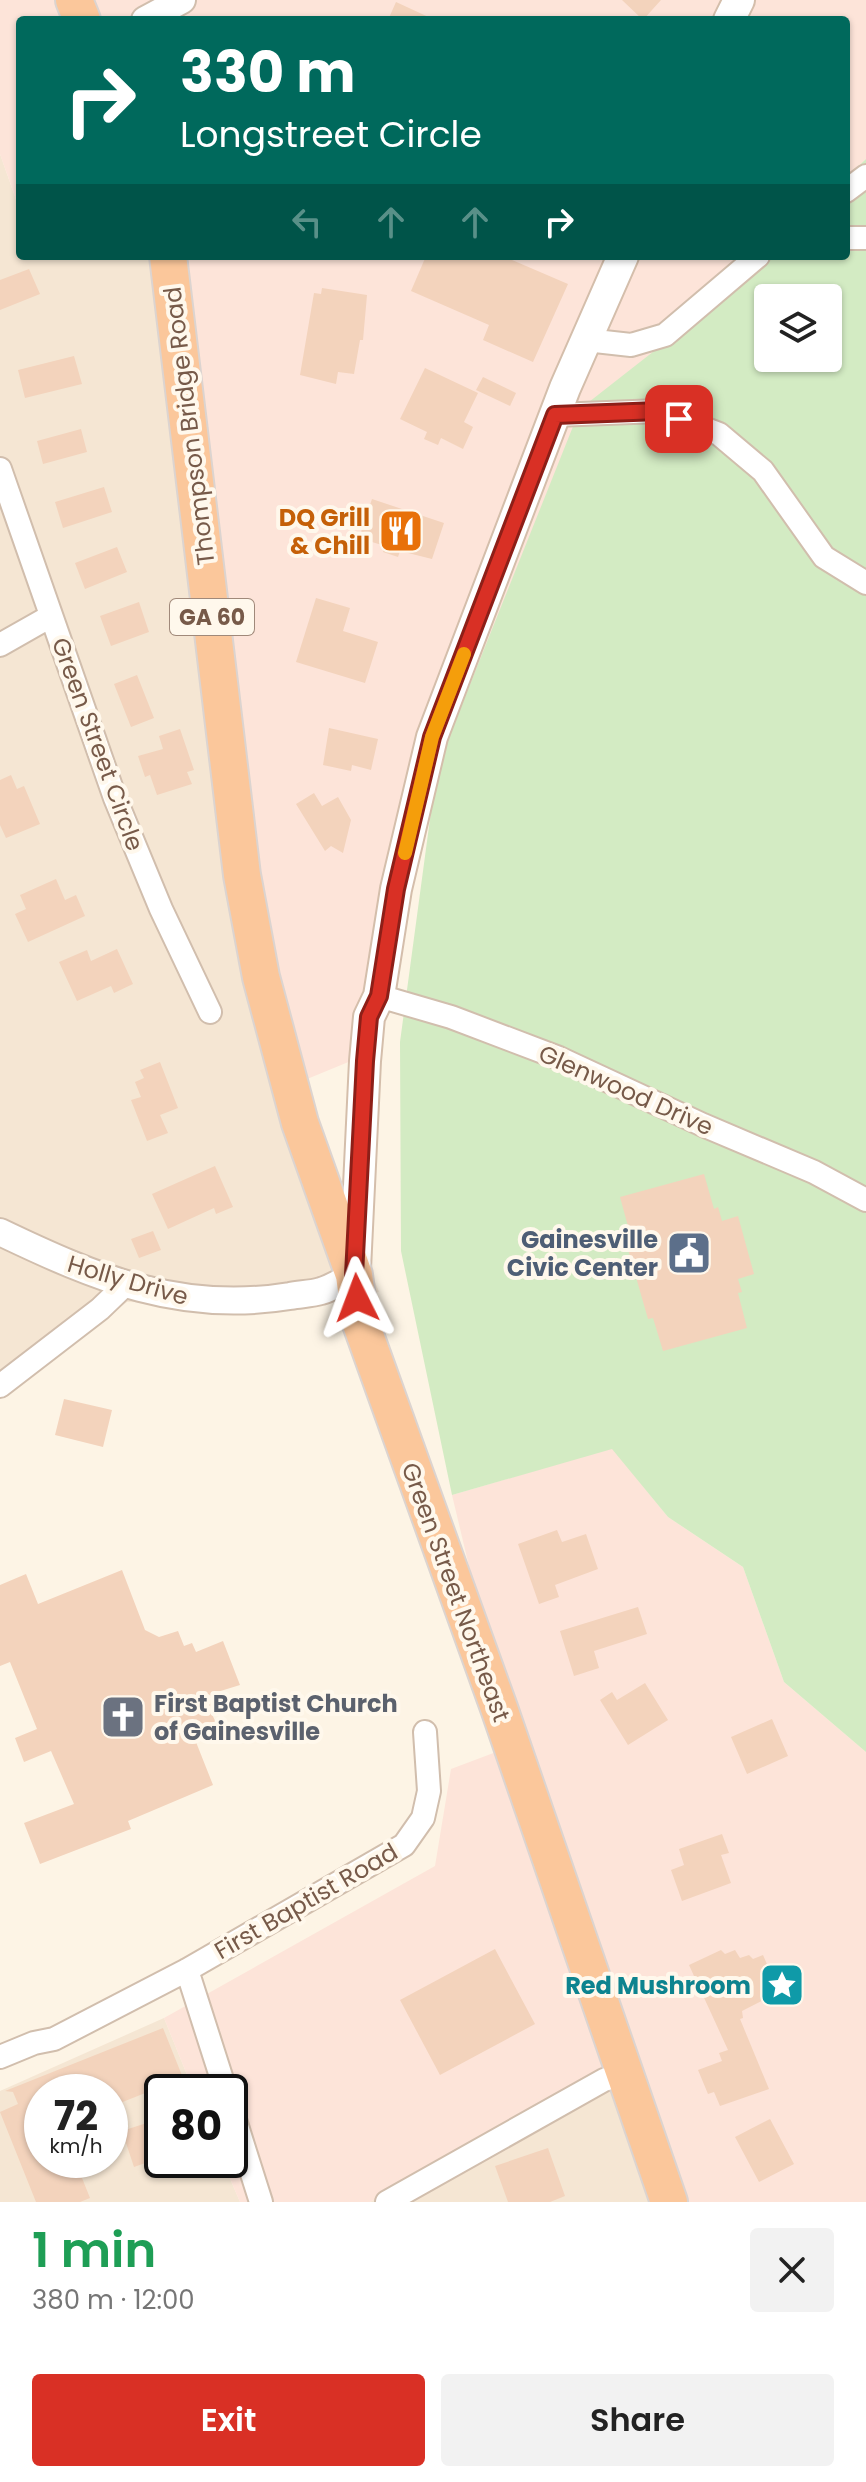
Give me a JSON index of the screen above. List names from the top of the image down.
{
  "streets": {
    "highway": ["Thompson Bridge Road", "GA 60", "Green Street Northeast"],
    "street": [
      "Green Street Circle",
      "Glenwood Drive",
      "Holly Drive",
      "First Baptist Road"
    ]
  },
  "crossings": [
    ["Thompson Bridge Road", "Green Street Northeast"],
    ["Holly Drive", "Green Street Northeast"]
  ],
  "places": {
    "restaurant": ["DQ Grill & Chill"],
    "public building": ["Gainesville Civic Center"],
    "church": ["First Baptist Church of Gainesville"],
    "place": ["Red Mushroom"]
  },
  "page": {
    "turn": ["330 m", "Longstreet Circle"],
    "speed": "72 km/h",
    "limit": "80",
    "heading": ["1 min", "380 m · 12:00"],
    "buttons": ["Exit", "Share"]
  }
}
